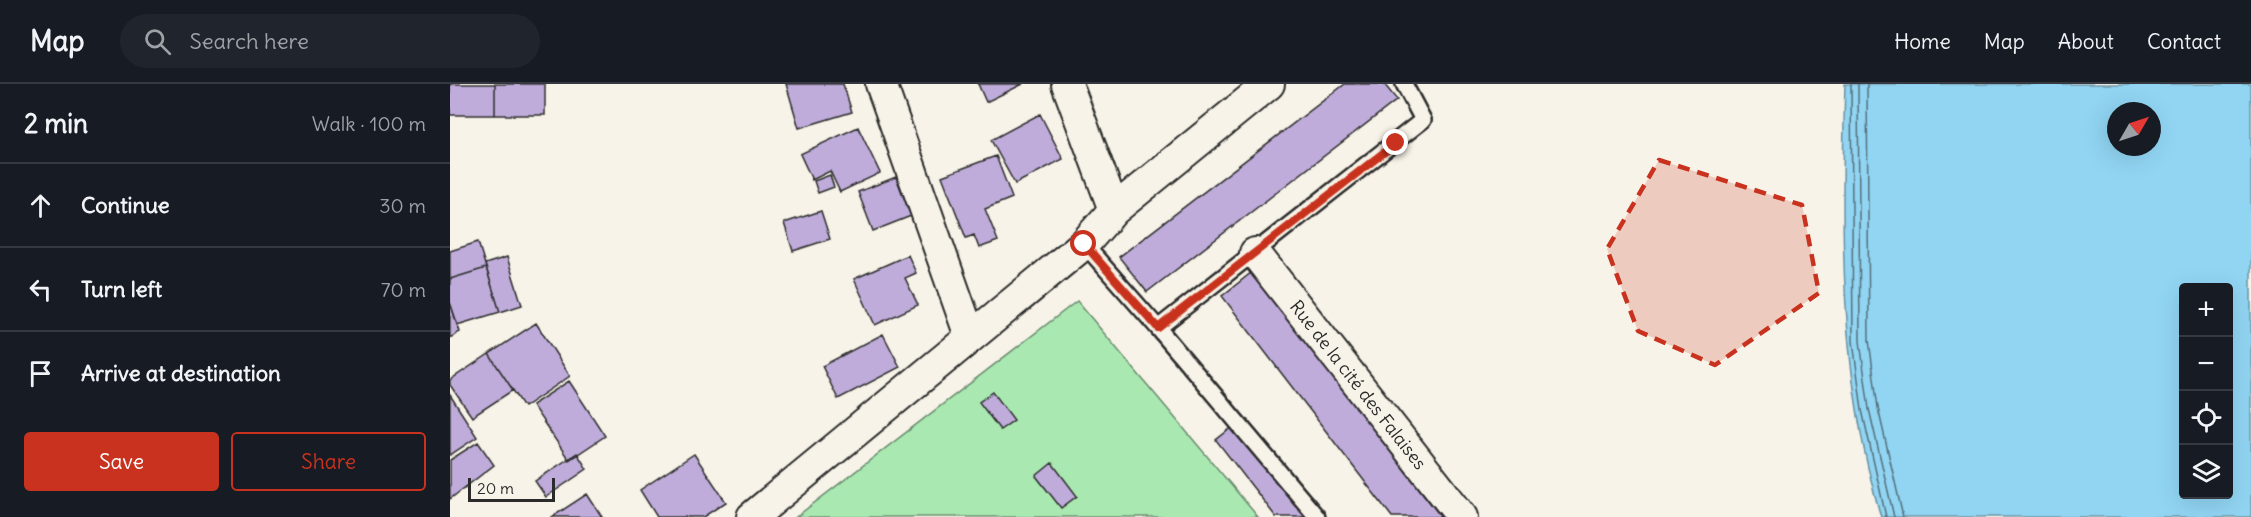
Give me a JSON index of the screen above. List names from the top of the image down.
{
  "streets": {
    "street": ["Rue de la cité des Falaises"]
  },
  "scale_bar": "20 m",
  "north": "top right",
  "page": {
    "header": "Map",
    "search": "Search here",
    "nav": [
      "Home",
      "Map",
      "About",
      "Contact"
    ],
    "heading": ["2 min", "Walk · 100 m"],
    "list": [
      ["Continue", "30 m"],
      ["Turn left", "70 m"],
      "Arrive at destination"
    ],
    "map_buttons": ["+", "−"],
    "buttons": ["Save", "Share"],
    "scale": "20 m"
  }
}
